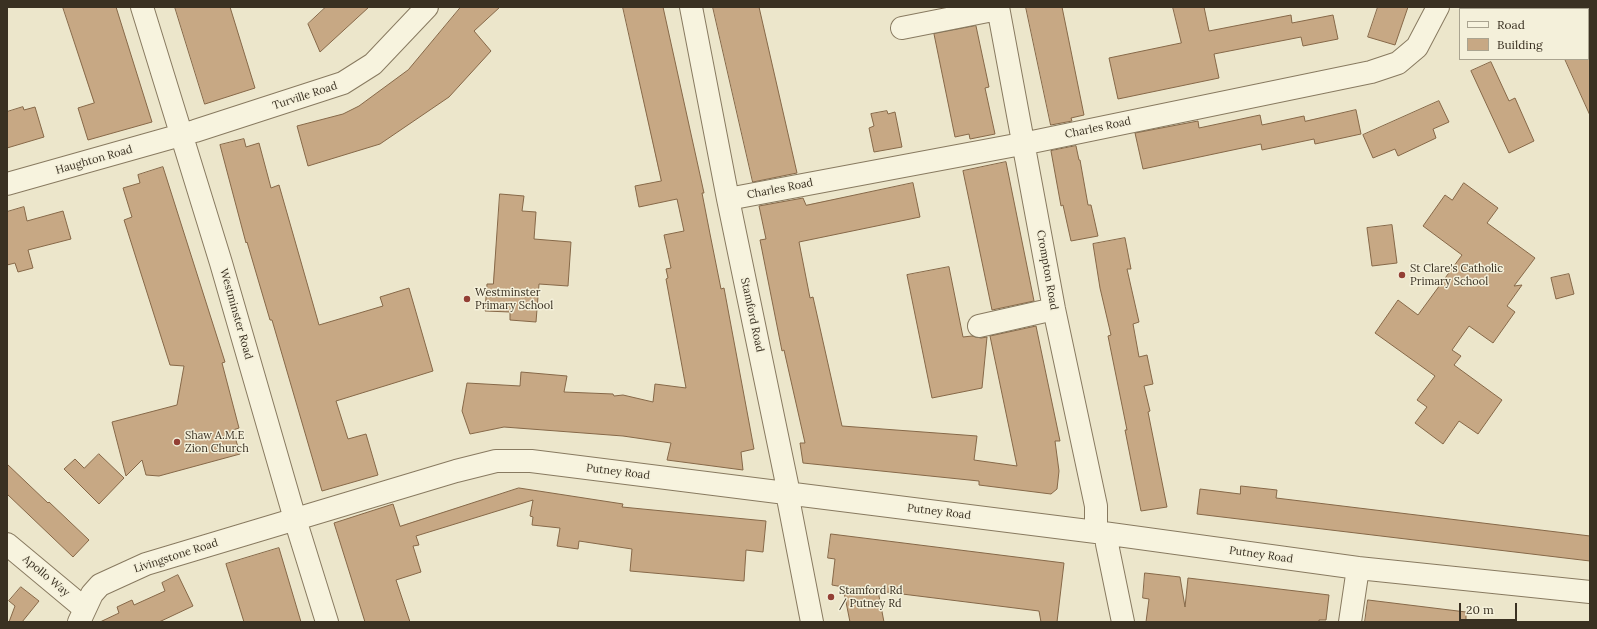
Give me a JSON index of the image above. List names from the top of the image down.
{
  "streets": {
    "street": [
      "Turville Road",
      "Charles Road",
      "Haughton Road",
      "Crompton Road",
      "Westminster Road",
      "Stamford Road",
      "Putney Road",
      "Livingstone Road",
      "Apollo Way"
    ]
  },
  "crossings": [
    ["Turville Road", "Haughton Road"],
    ["Turville Road", "Westminster Road"],
    ["Charles Road", "Crompton Road"],
    ["Charles Road", "Stamford Road"],
    ["Haughton Road", "Westminster Road"],
    ["Crompton Road", "Putney Road"],
    ["Westminster Road", "Putney Road"],
    ["Westminster Road", "Livingstone Road"],
    ["Stamford Road", "Putney Road"],
    ["Putney Road", "Livingstone Road"],
    ["Livingstone Road", "Apollo Way"]
  ],
  "places": [
    "St Clare's Catholic Primary School",
    "Westminster Primary School",
    "Shaw A.M.E Zion Church",
    "Stamford Rd / Putney Rd"
  ],
  "legend": ["Road", "Building"],
  "scale_bar": "20 m"
}
